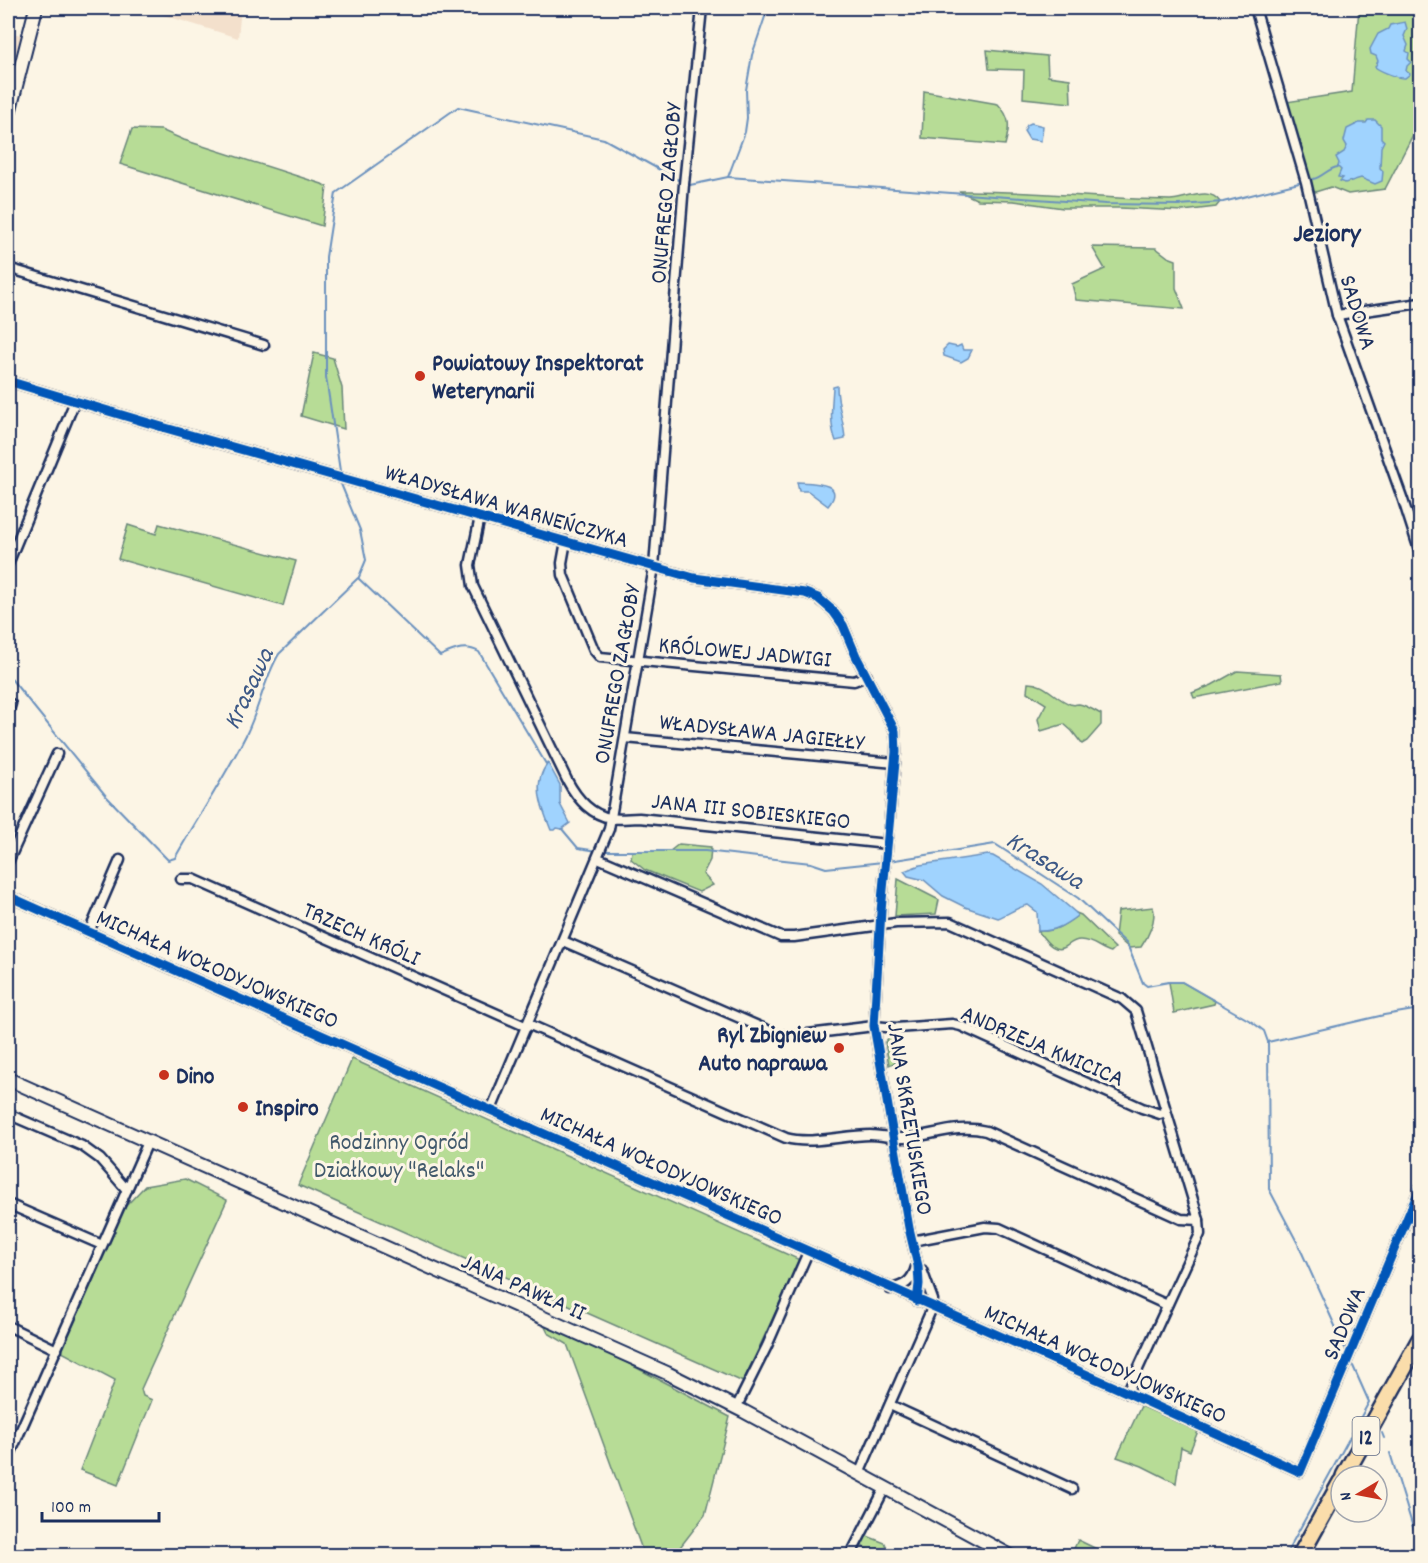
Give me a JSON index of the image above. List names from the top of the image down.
{
  "streets": {
    "highway": ["12"],
    "main road": ["JANA PAWŁA II"],
    "street": [
      "ONUFREGO ZAGŁOBY",
      "SADOWA",
      "WŁADYSŁAWA WARNEŃCZYKA",
      "KRÓLOWEJ JADWIGI",
      "WŁADYSŁAWA JAGIEŁŁY",
      "JANA III SOBIESKIEGO",
      "TRZECH KRÓLI",
      "MICHAŁA WOŁODYJOWSKIEGO",
      "ANDRZEJA KMICICA",
      "JANA SKRZETUSKIEGO"
    ]
  },
  "crossings": [
    ["ONUFREGO ZAGŁOBY", "WŁADYSŁAWA WARNEŃCZYKA"],
    ["ONUFREGO ZAGŁOBY", "KRÓLOWEJ JADWIGI"],
    ["ONUFREGO ZAGŁOBY", "WŁADYSŁAWA JAGIEŁŁY"],
    ["ONUFREGO ZAGŁOBY", "JANA III SOBIESKIEGO"],
    ["ONUFREGO ZAGŁOBY", "TRZECH KRÓLI"],
    ["ONUFREGO ZAGŁOBY", "MICHAŁA WOŁODYJOWSKIEGO"],
    ["ONUFREGO ZAGŁOBY", "ANDRZEJA KMICICA"],
    ["SADOWA", "MICHAŁA WOŁODYJOWSKIEGO"],
    ["WŁADYSŁAWA WARNEŃCZYKA", "KRÓLOWEJ JADWIGI"],
    ["WŁADYSŁAWA WARNEŃCZYKA", "WŁADYSŁAWA JAGIEŁŁY"],
    ["WŁADYSŁAWA WARNEŃCZYKA", "JANA SKRZETUSKIEGO"],
    ["WŁADYSŁAWA JAGIEŁŁY", "JANA SKRZETUSKIEGO"],
    ["JANA III SOBIESKIEGO", "JANA SKRZETUSKIEGO"],
    ["TRZECH KRÓLI", "JANA SKRZETUSKIEGO"],
    ["MICHAŁA WOŁODYJOWSKIEGO", "JANA SKRZETUSKIEGO"],
    ["ANDRZEJA KMICICA", "JANA SKRZETUSKIEGO"]
  ],
  "districts": ["Jeziory"],
  "water": ["Krasawa"],
  "parks": ["Rodzinny Ogród Działkowy \"Relaks\""],
  "places": [
    "Powiatowy Inspektorat Weterynarii",
    "Ryl Zbigniew Auto naprawa",
    "Dino",
    "Inspiro"
  ],
  "scale_bar": "100 m",
  "north": "left"
}
